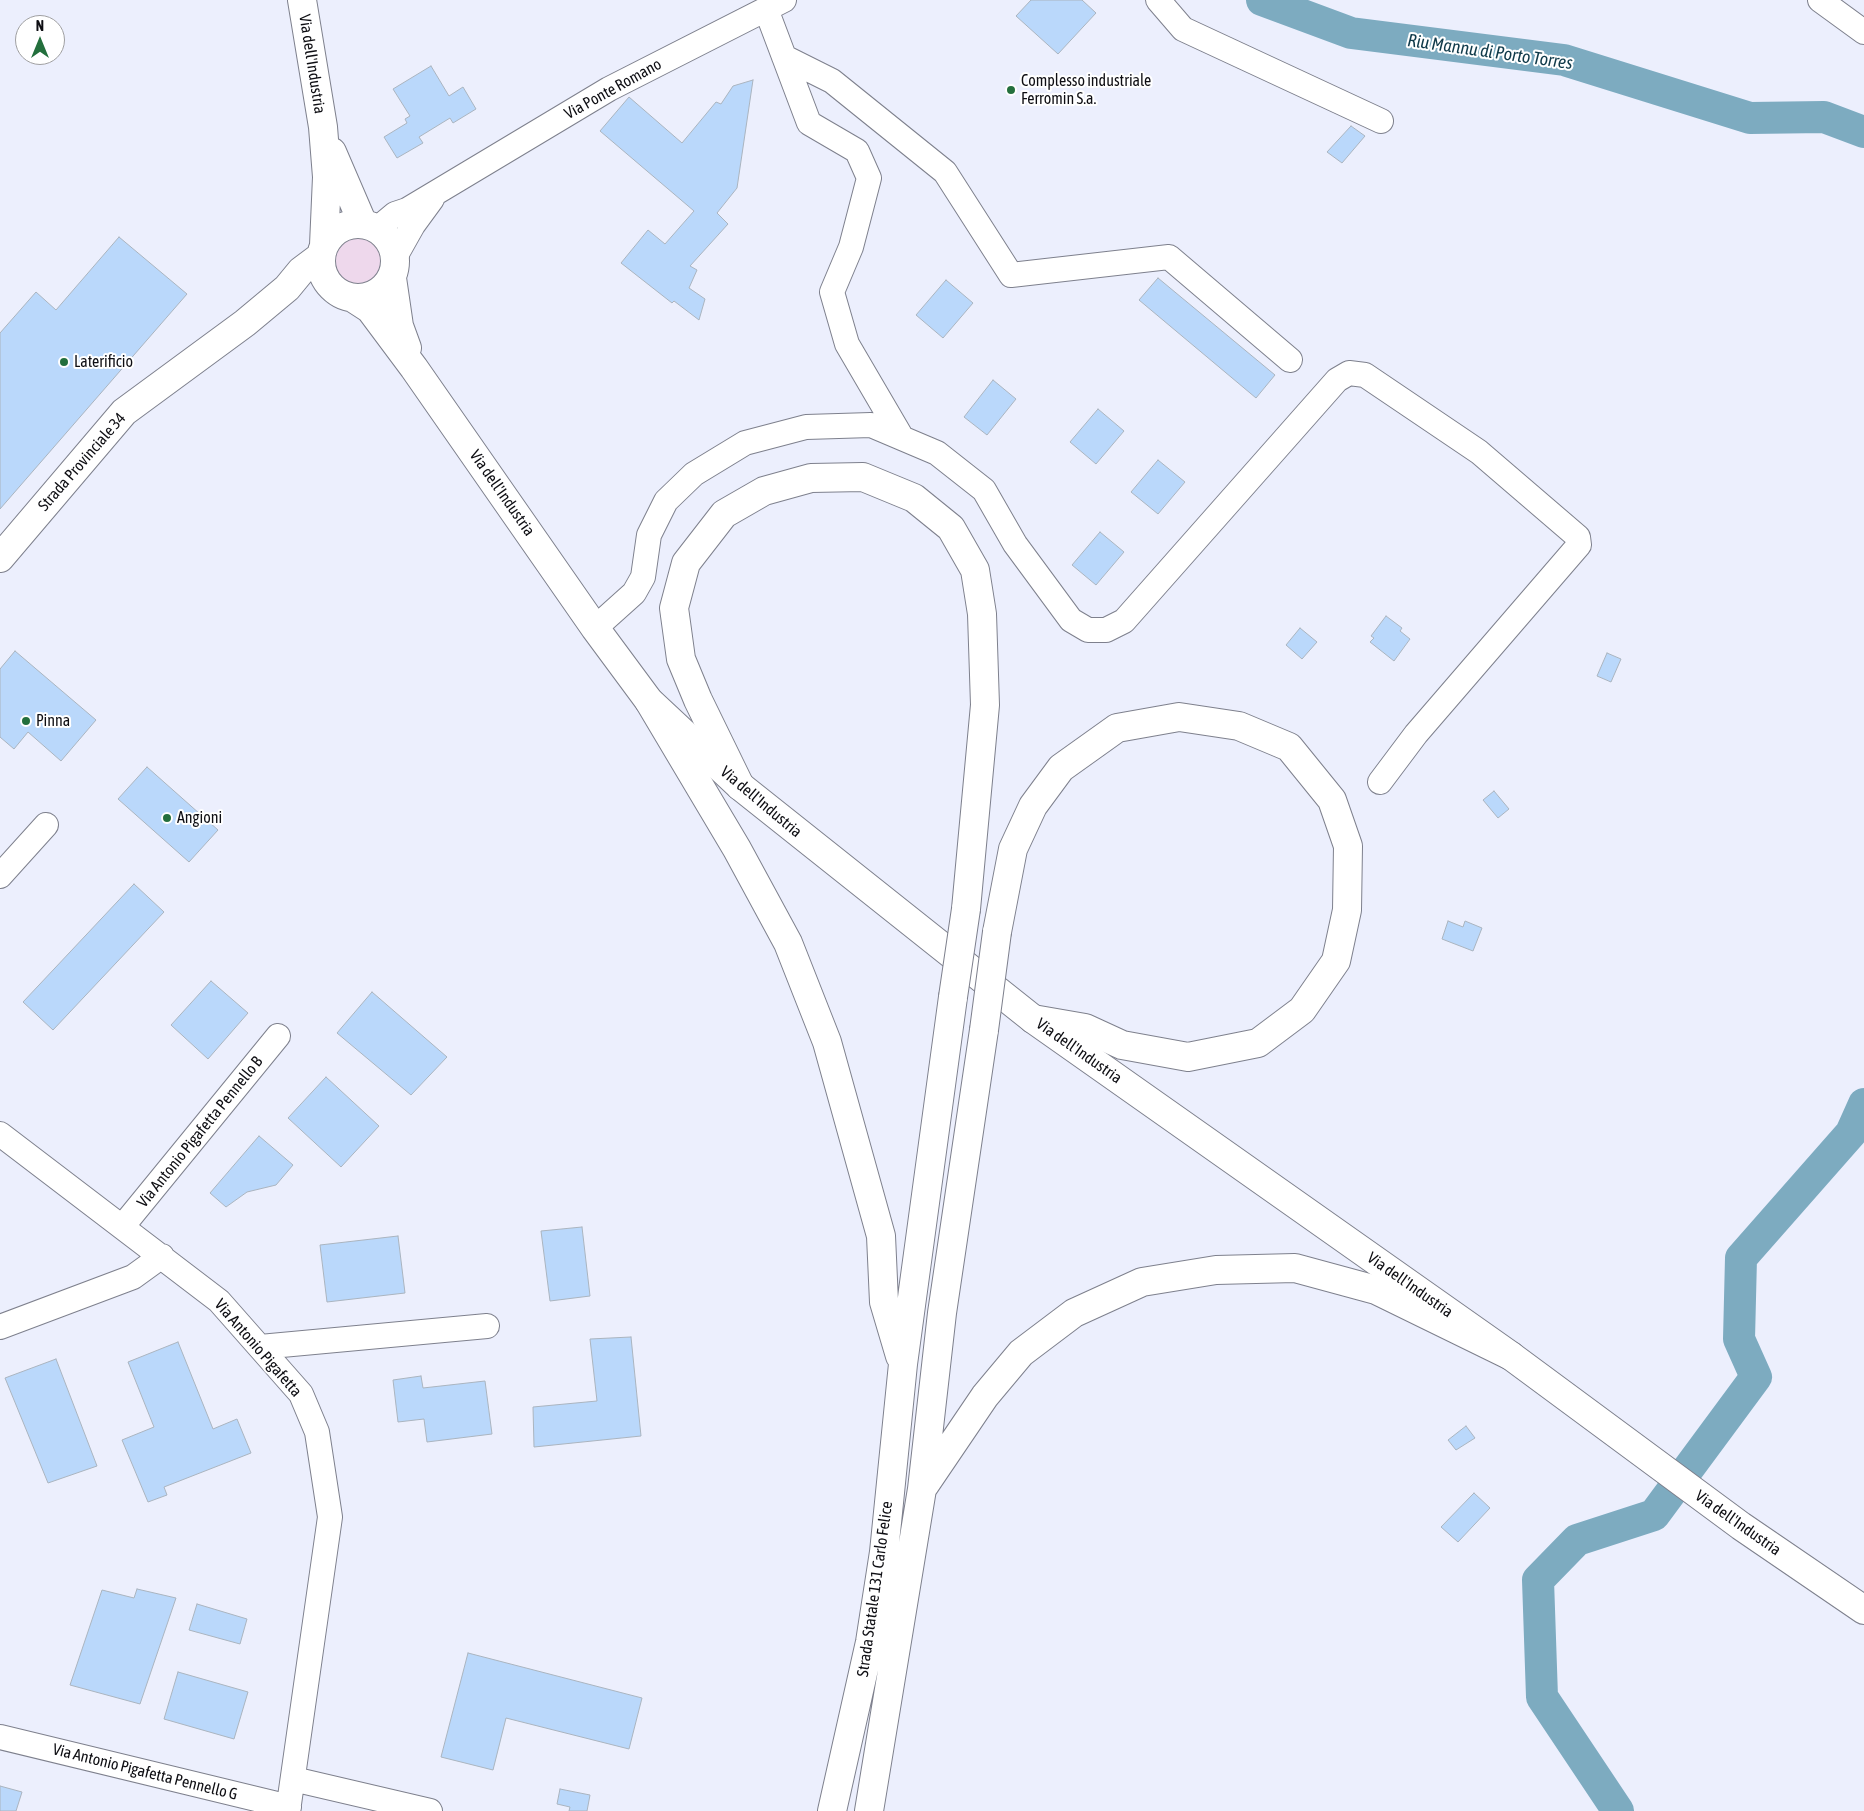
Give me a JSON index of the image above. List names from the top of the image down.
{
  "streets": {
    "main road": ["Via dell'Industria", "Strada Provinciale 34", "Strada Statale 131 Carlo Felice"],
    "street": [
      "Via Ponte Romano",
      "Via Antonio Pigafetta Pennello B",
      "Via Antonio Pigafetta",
      "Via Antonio Pigafetta Pennello G"
    ]
  },
  "crossings": [
    ["Via dell'Industria", "Via Ponte Romano"],
    ["Via dell'Industria", "Strada Statale 131 Carlo Felice"],
    ["Via Antonio Pigafetta Pennello B", "Via Antonio Pigafetta"],
    ["Via Antonio Pigafetta", "Via Antonio Pigafetta Pennello G"]
  ],
  "water": ["Riu Mannu di Porto Torres"],
  "places": [
    "Complesso industriale Ferromin S.a.",
    "Laterificio",
    "Pinna",
    "Angioni"
  ],
  "north": "top"
}
